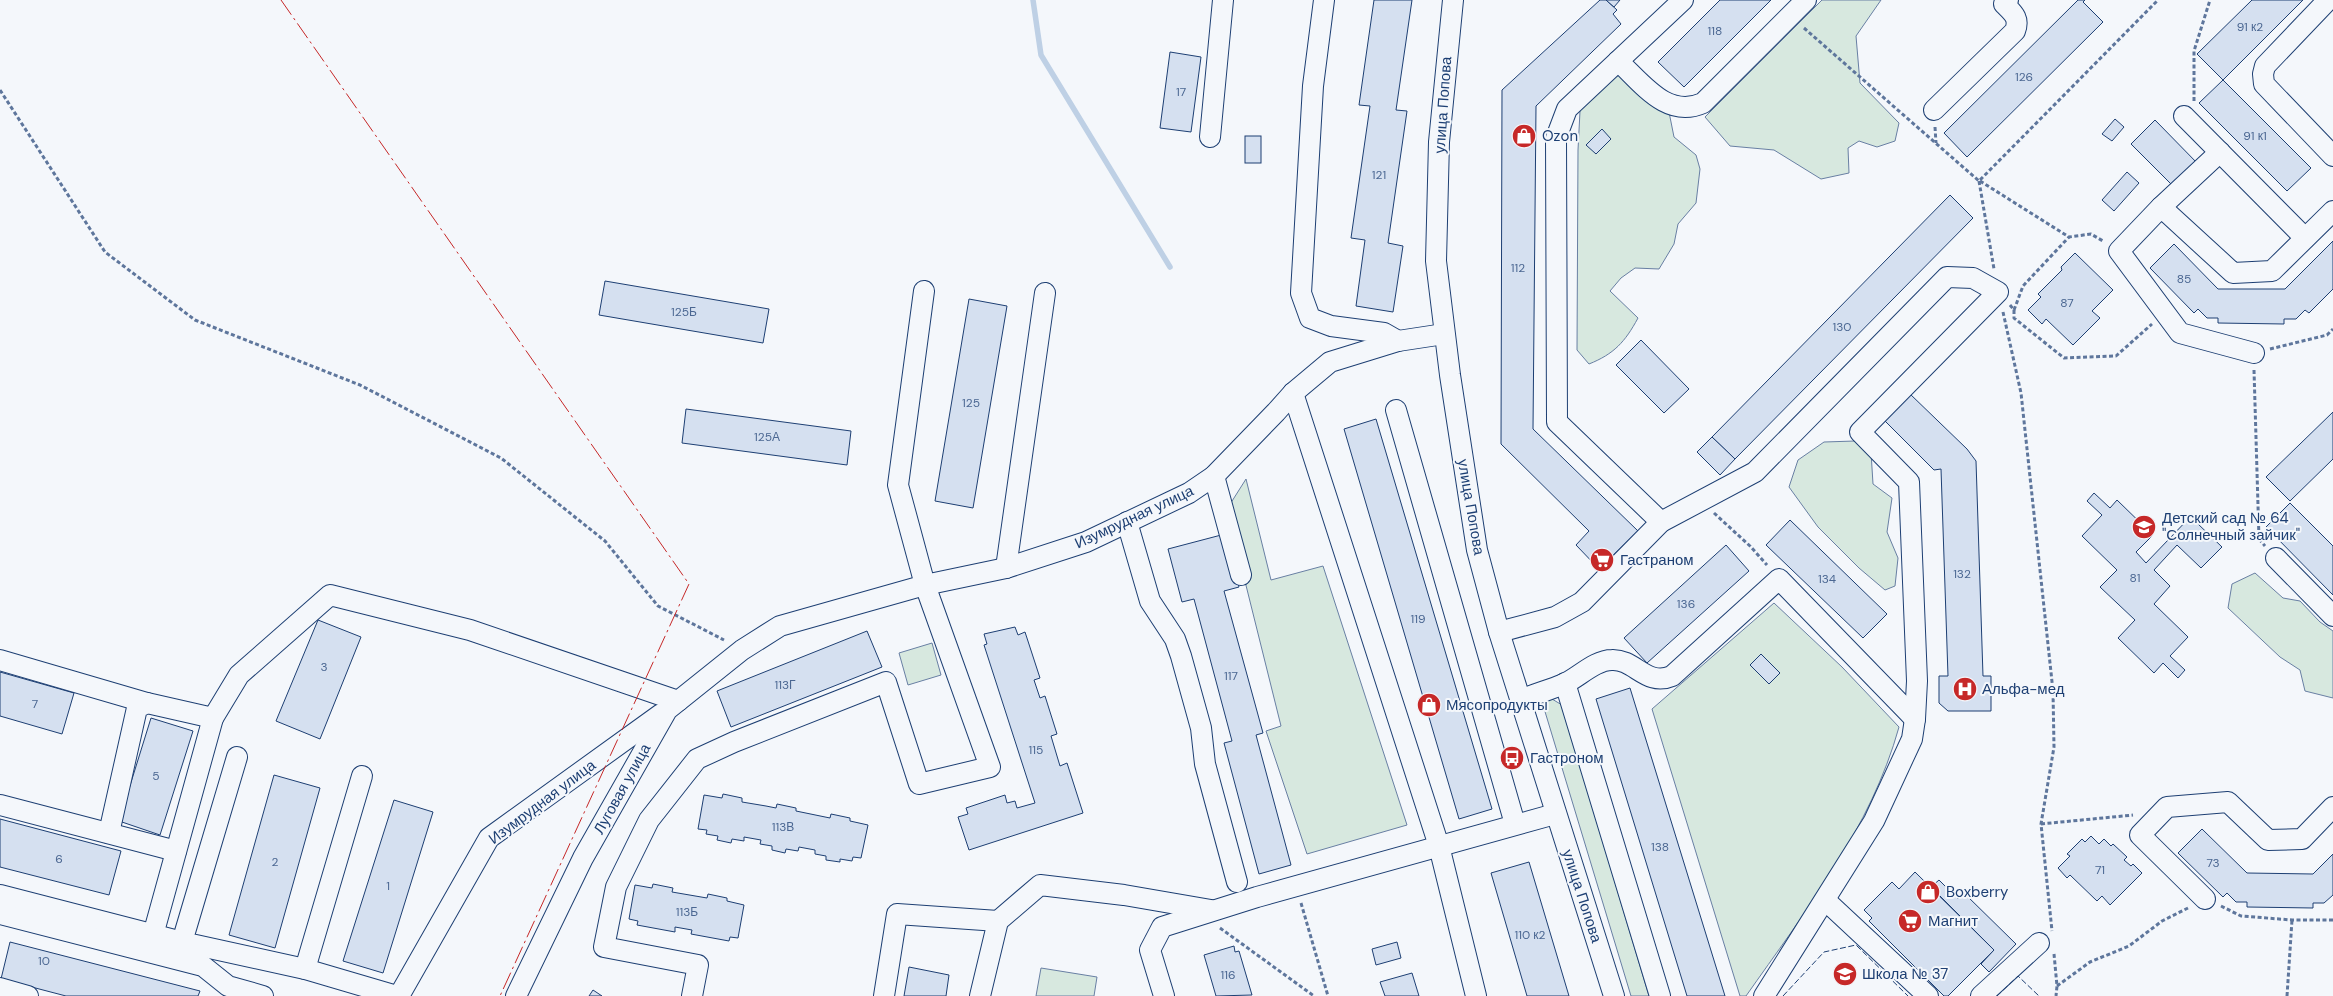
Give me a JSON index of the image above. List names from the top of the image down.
{
  "streets": {
    "street": ["улица Попова", "Изумрудная улица", "Луговая улица"]
  },
  "crossings": [
    ["улица Попова", "Изумрудная улица"],
    ["Изумрудная улица", "Луговая улица"]
  ],
  "places": {
    "shop": ["Ozon", "Мясопродукты", "Boxberry"],
    "school or university": ["Детский сад № 64 \"Солнечный зайчик\"", "Школа № 37"],
    "supermarket": ["Гастраном", "Магнит"],
    "hospital": ["Альфа-мед"],
    "bus stop": ["Гастроном"]
  },
  "house_numbers": [
    "91 к2",
    "118",
    "126",
    "17",
    "91 к1",
    "121",
    "112",
    "85",
    "87",
    "125Б",
    "130",
    "125",
    "125А",
    "132",
    "81",
    "134",
    "136",
    "119",
    "3",
    "117",
    "113Г",
    "7",
    "115",
    "5",
    "113В",
    "138",
    "6",
    "2",
    "73",
    "71",
    "1",
    "113Б",
    "110 к2",
    "10",
    "116"
  ]
}
